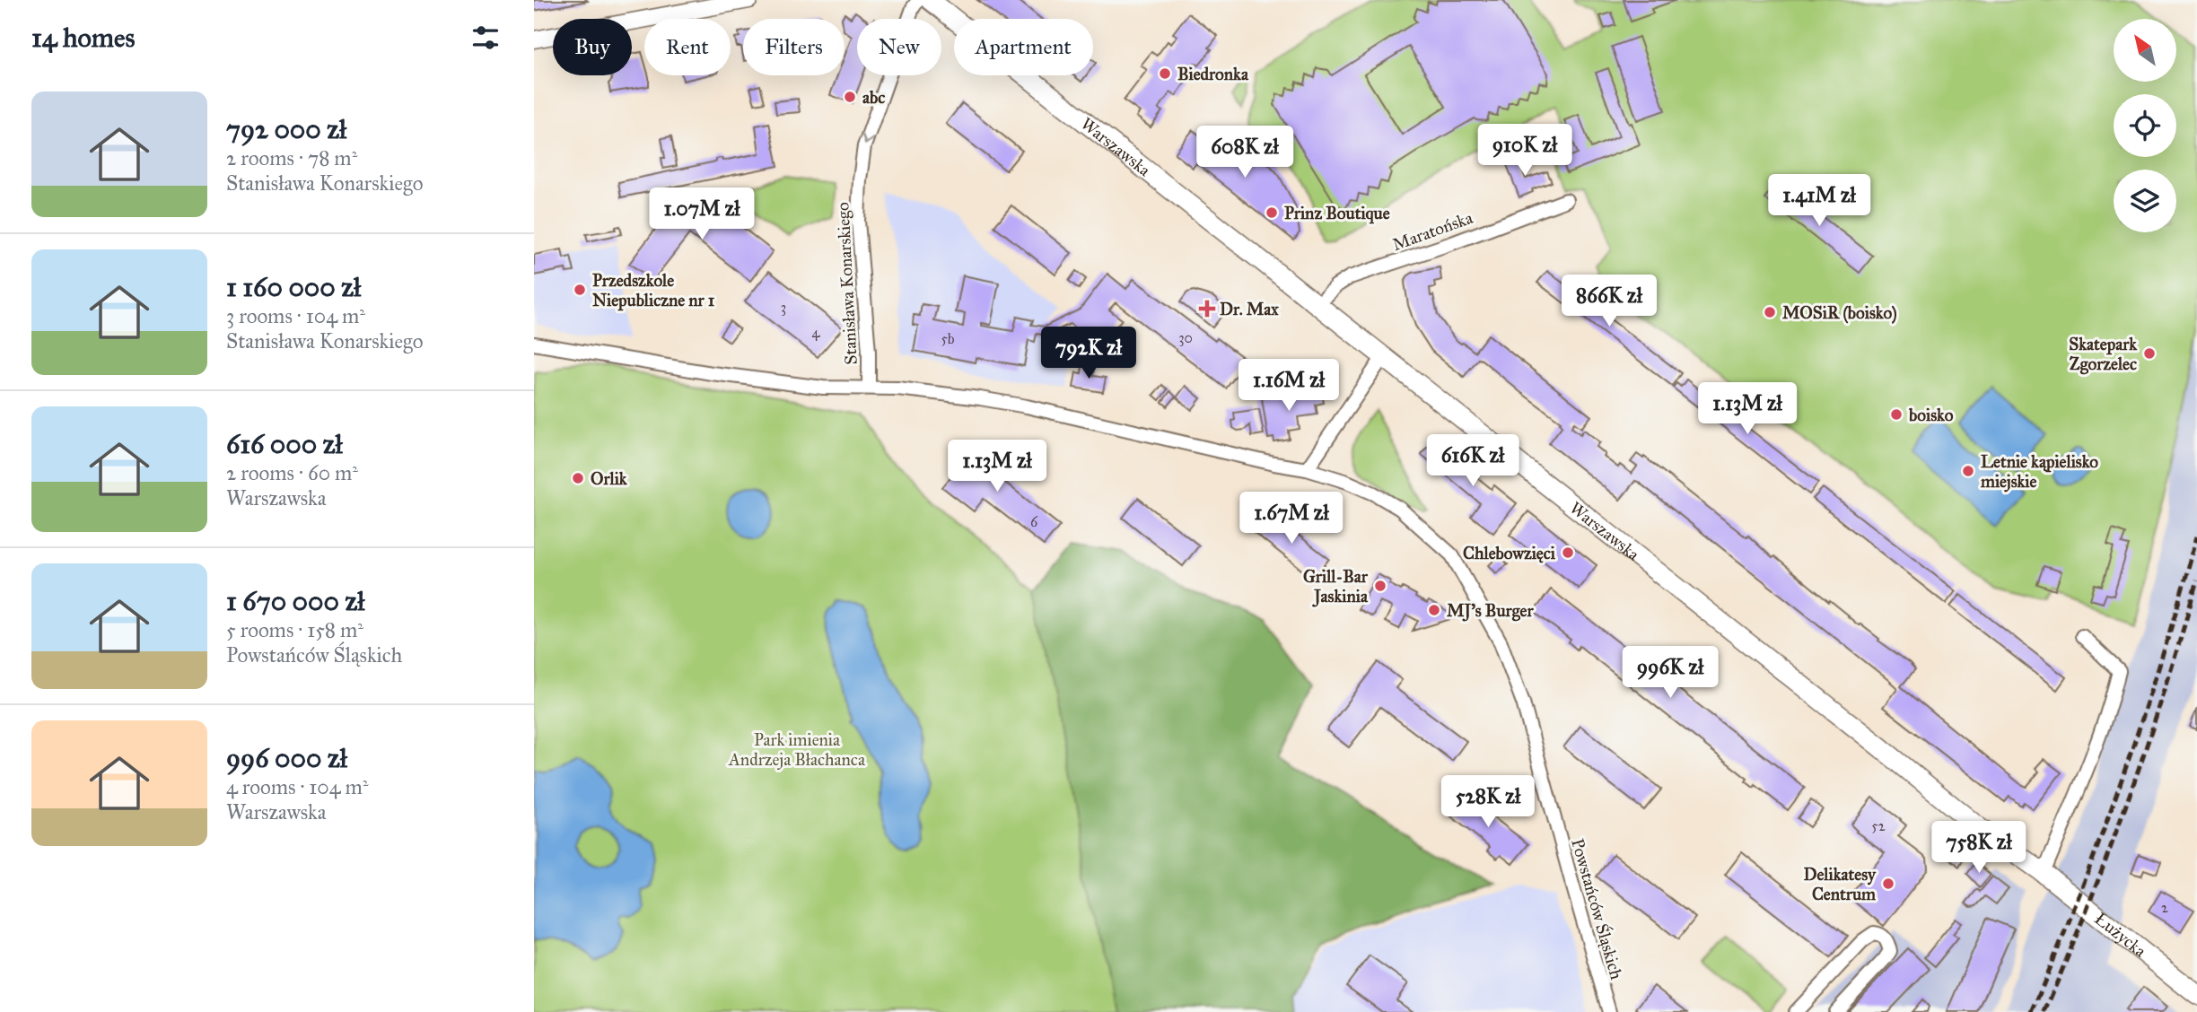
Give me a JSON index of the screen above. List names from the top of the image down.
{
  "streets": {
    "main road": ["Warszawska", "Łużycka"],
    "street": ["Maratońska", "Stanisława Konarskiego", "Powstańców Śląskich"]
  },
  "crossings": [
    ["Warszawska", "Maratońska"],
    ["Warszawska", "Łużycka"],
    ["Stanisława Konarskiego", "Powstańców Śląskich"]
  ],
  "parks": ["Park imienia Andrzeja Błachanca"],
  "places": {
    "other": [
      "Biedronka",
      "abc",
      "Prinz Boutique",
      "Przedszkole Niepubliczne nr 1",
      "MOSiR (boisko)",
      "Skatepark Zgorzelec",
      "boisko",
      "Letnie kąpielisko miejskie",
      "Orlik",
      "Chlebowzięci",
      "Grill-Bar Jaskinia",
      "MJ's Burger",
      "Delikatesy Centrum"
    ],
    "health": ["Dr. Max"]
  },
  "house_numbers": [
    "3",
    "4",
    "30",
    "5b",
    "6",
    "52",
    "2"
  ],
  "north": "top left",
  "page": {
    "heading": "14 homes",
    "chip": [
      "Buy",
      "Rent",
      "Filters",
      "New",
      "Apartment"
    ],
    "list": [
      {
        "name": "792 000 zł",
        "note": "2 rooms · 78 m² · Stanisława Konarskiego"
      },
      {
        "name": "1 160 000 zł",
        "note": "3 rooms · 104 m² · Stanisława Konarskiego"
      },
      {
        "name": "616 000 zł",
        "note": "2 rooms · 60 m² · Warszawska"
      },
      {
        "name": "1 670 000 zł",
        "note": "5 rooms · 158 m² · Powstańców Śląskich"
      },
      {
        "name": "996 000 zł",
        "note": "4 rooms · 104 m² · Warszawska"
      }
    ],
    "price": [
      "910K zł",
      "608K zł",
      "1.41M zł",
      "1.07M zł",
      "866K zł",
      "792K zł",
      "1.16M zł",
      "1.13M zł",
      "616K zł",
      "1.13M zł",
      "1.67M zł",
      "996K zł",
      "528K zł",
      "758K zł"
    ]
  }
}
